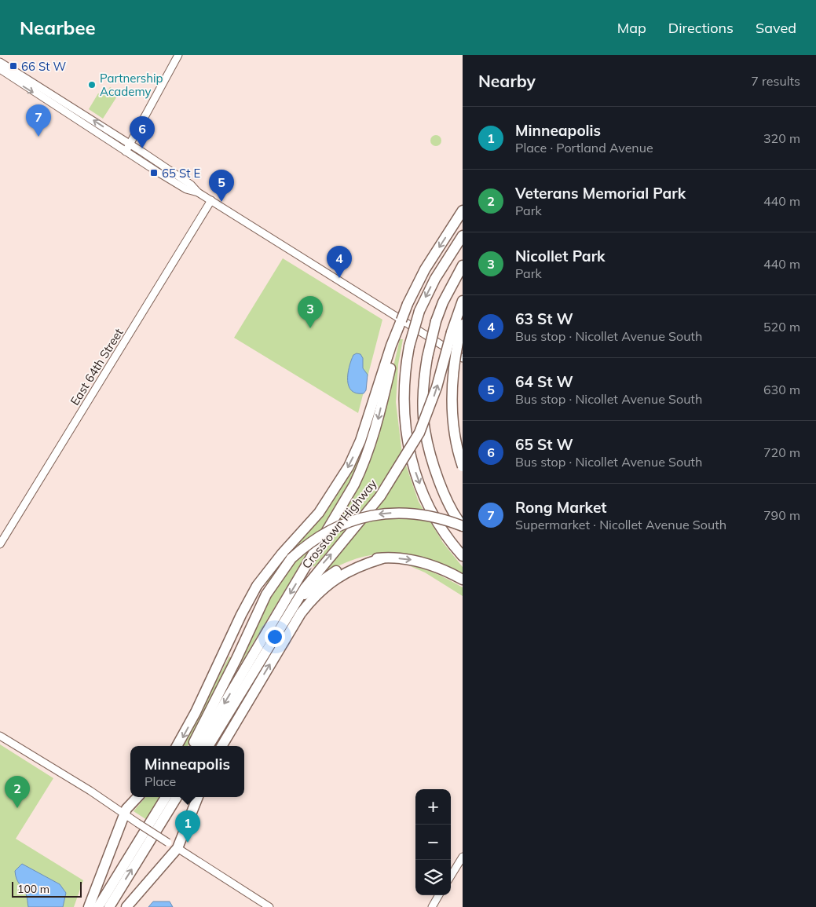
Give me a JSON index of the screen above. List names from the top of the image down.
{
  "streets": {
    "highway": ["Crosstown Highway"],
    "main road": ["East 64th Street"]
  },
  "places": {
    "transit": ["66 St W", "65 St E"],
    "other": ["Partnership Academy"]
  },
  "scale_bar": "100 m",
  "page": {
    "header": "Nearbee",
    "nav": ["Map", "Directions", "Saved"],
    "heading": ["Nearby", "7 results"],
    "pins": [
      "7",
      "6",
      "5",
      "4",
      "3",
      "2",
      "1"
    ],
    "list": [
      {
        "mark": "1",
        "name": "Minneapolis",
        "note": "Place · Portland Avenue",
        "value": "320 m"
      },
      {
        "mark": "2",
        "name": "Veterans Memorial Park",
        "note": "Park",
        "value": "440 m"
      },
      {
        "mark": "3",
        "name": "Nicollet Park",
        "note": "Park",
        "value": "440 m"
      },
      {
        "mark": "4",
        "name": "63 St W",
        "note": "Bus stop · Nicollet Avenue South",
        "value": "520 m"
      },
      {
        "mark": "5",
        "name": "64 St W",
        "note": "Bus stop · Nicollet Avenue South",
        "value": "630 m"
      },
      {
        "mark": "6",
        "name": "65 St W",
        "note": "Bus stop · Nicollet Avenue South",
        "value": "720 m"
      },
      {
        "mark": "7",
        "name": "Rong Market",
        "note": "Supermarket · Nicollet Avenue South",
        "value": "790 m"
      }
    ],
    "popup": ["Minneapolis", "Place"],
    "map_buttons": ["+", "−"],
    "scale": "100 m"
  }
}
